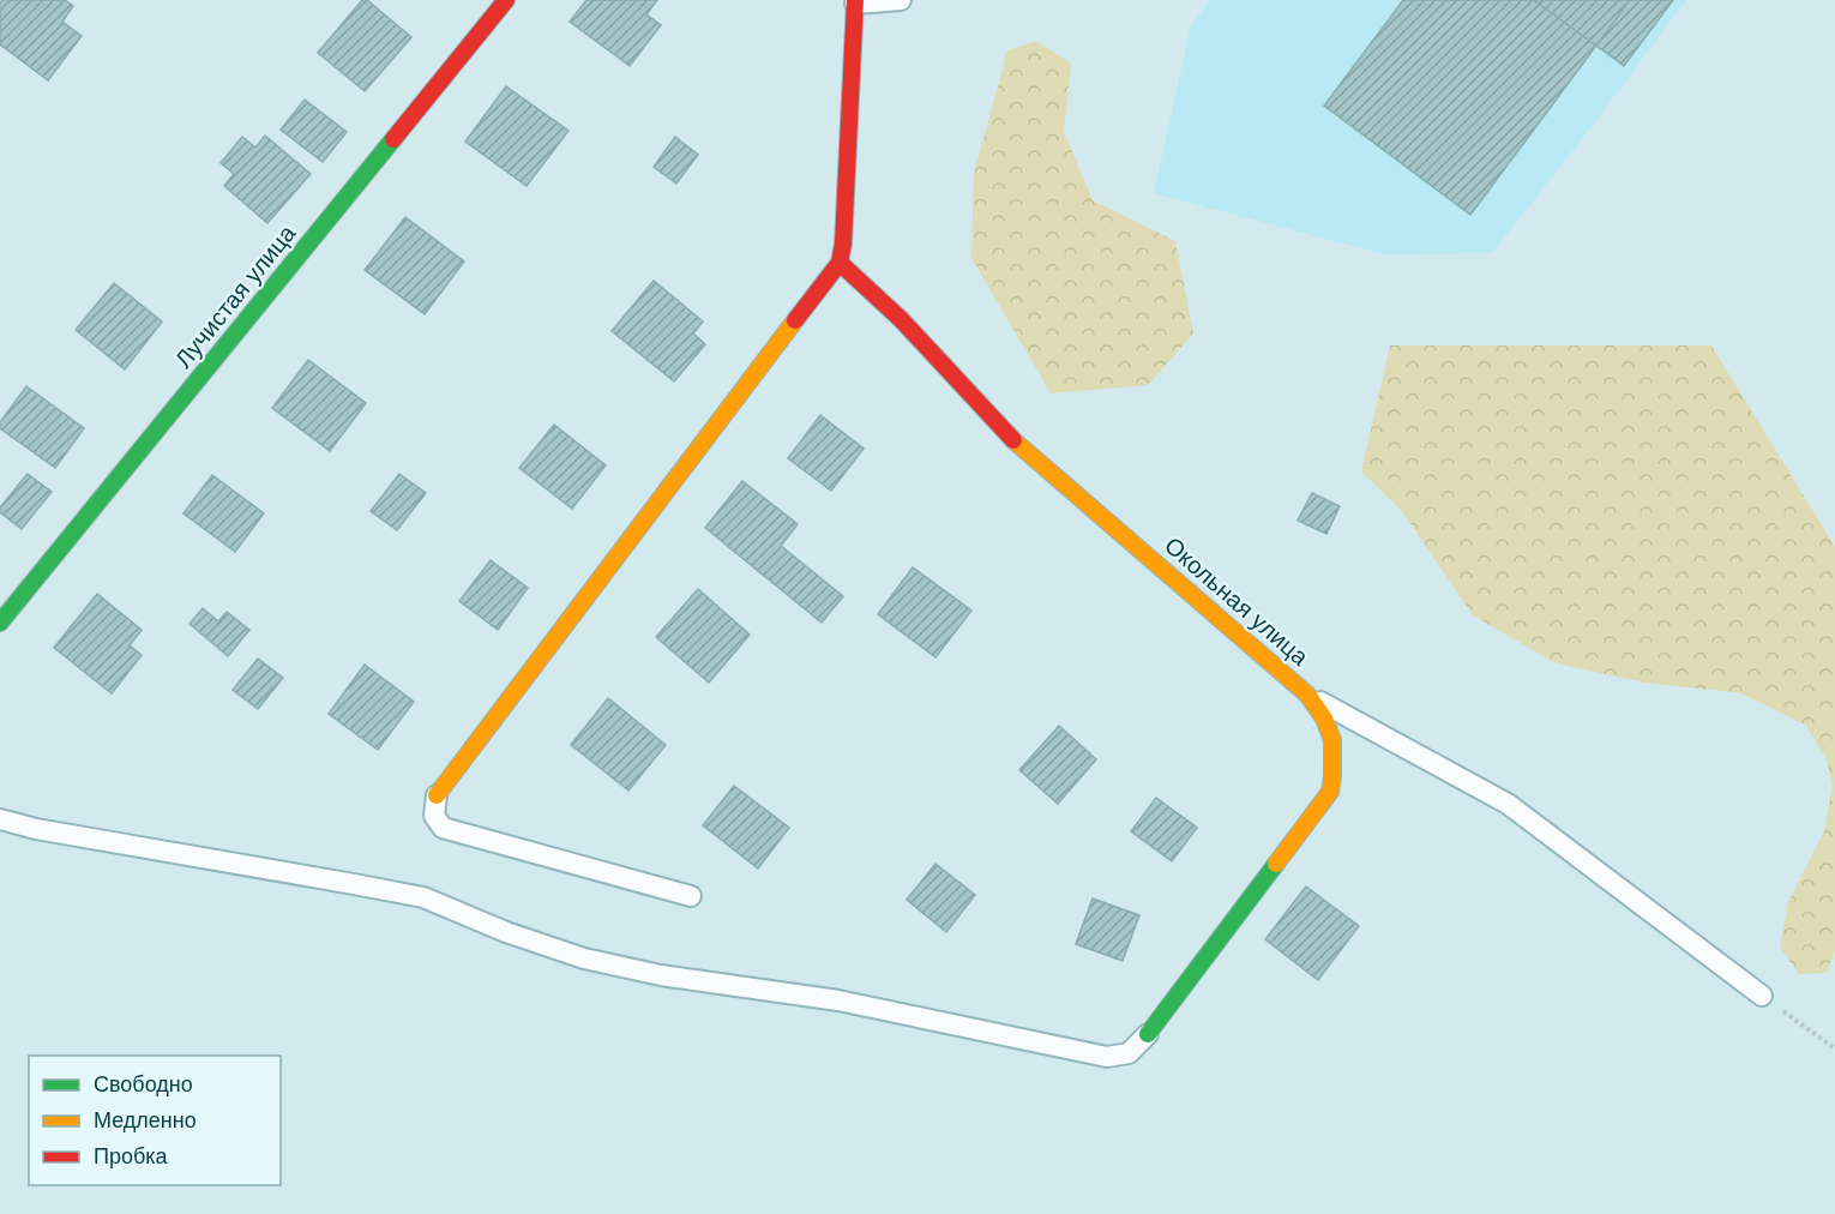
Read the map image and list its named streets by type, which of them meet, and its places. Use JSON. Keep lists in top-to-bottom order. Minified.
{"streets":{"street":["Лучистая улица","Окольная улица"]},"legend":["Свободно","Медленно","Пробка"]}
